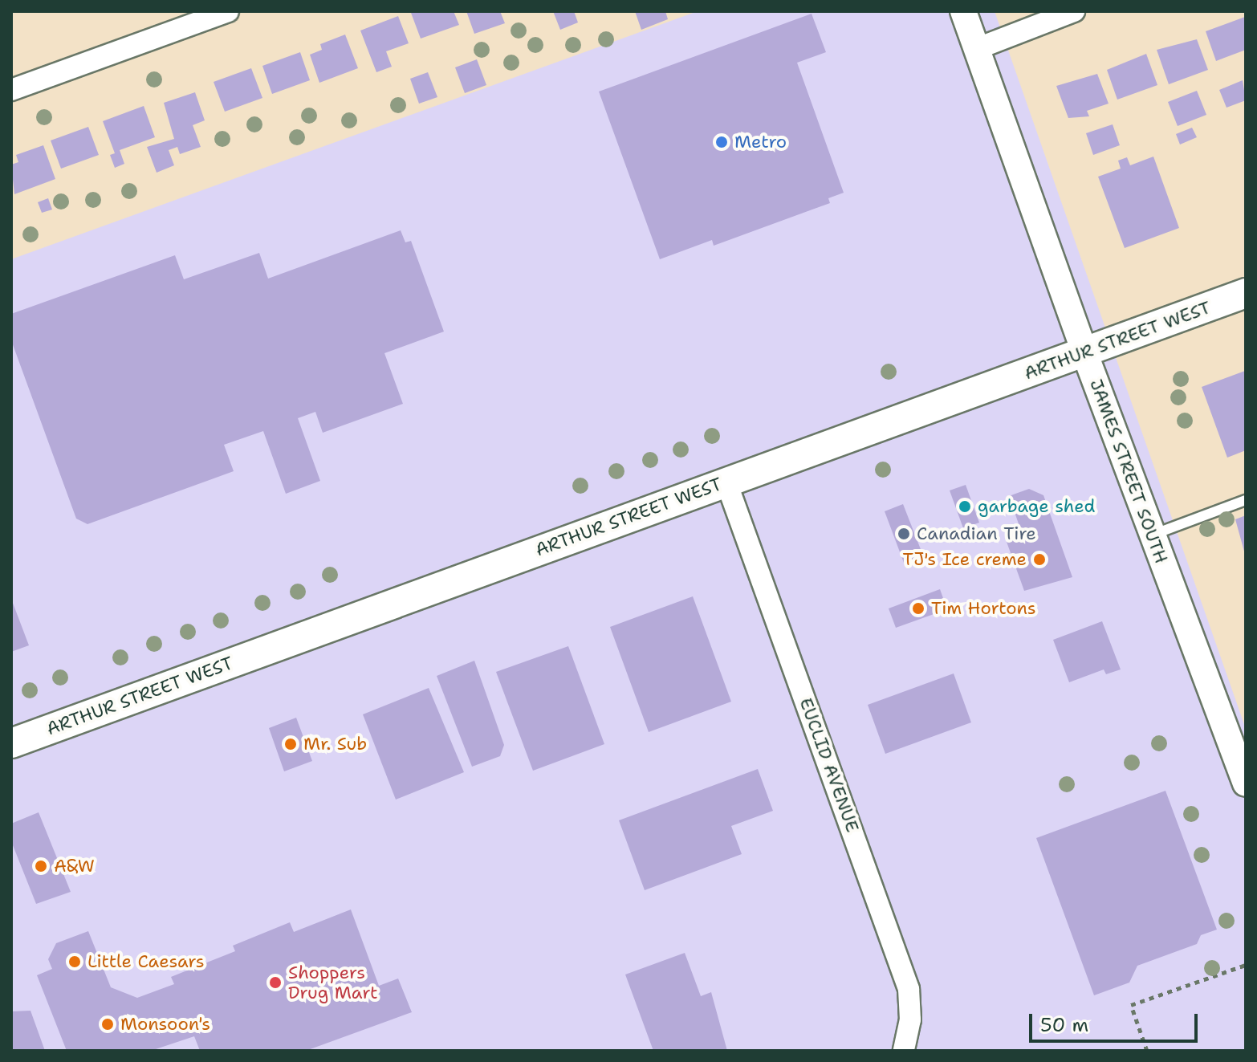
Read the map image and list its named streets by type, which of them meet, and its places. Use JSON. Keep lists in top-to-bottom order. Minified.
{"streets":{"main road":["ARTHUR STREET WEST"],"street":["JAMES STREET SOUTH","EUCLID AVENUE"]},"crossings":[["ARTHUR STREET WEST","JAMES STREET SOUTH"],["ARTHUR STREET WEST","EUCLID AVENUE"]],"places":["Metro","garbage shed","Canadian Tire","TJ's Ice creme","Tim Hortons","Mr. Sub","A&W","Little Caesars","Shoppers Drug Mart","Monsoon's"],"scale_bar":"50 m"}
